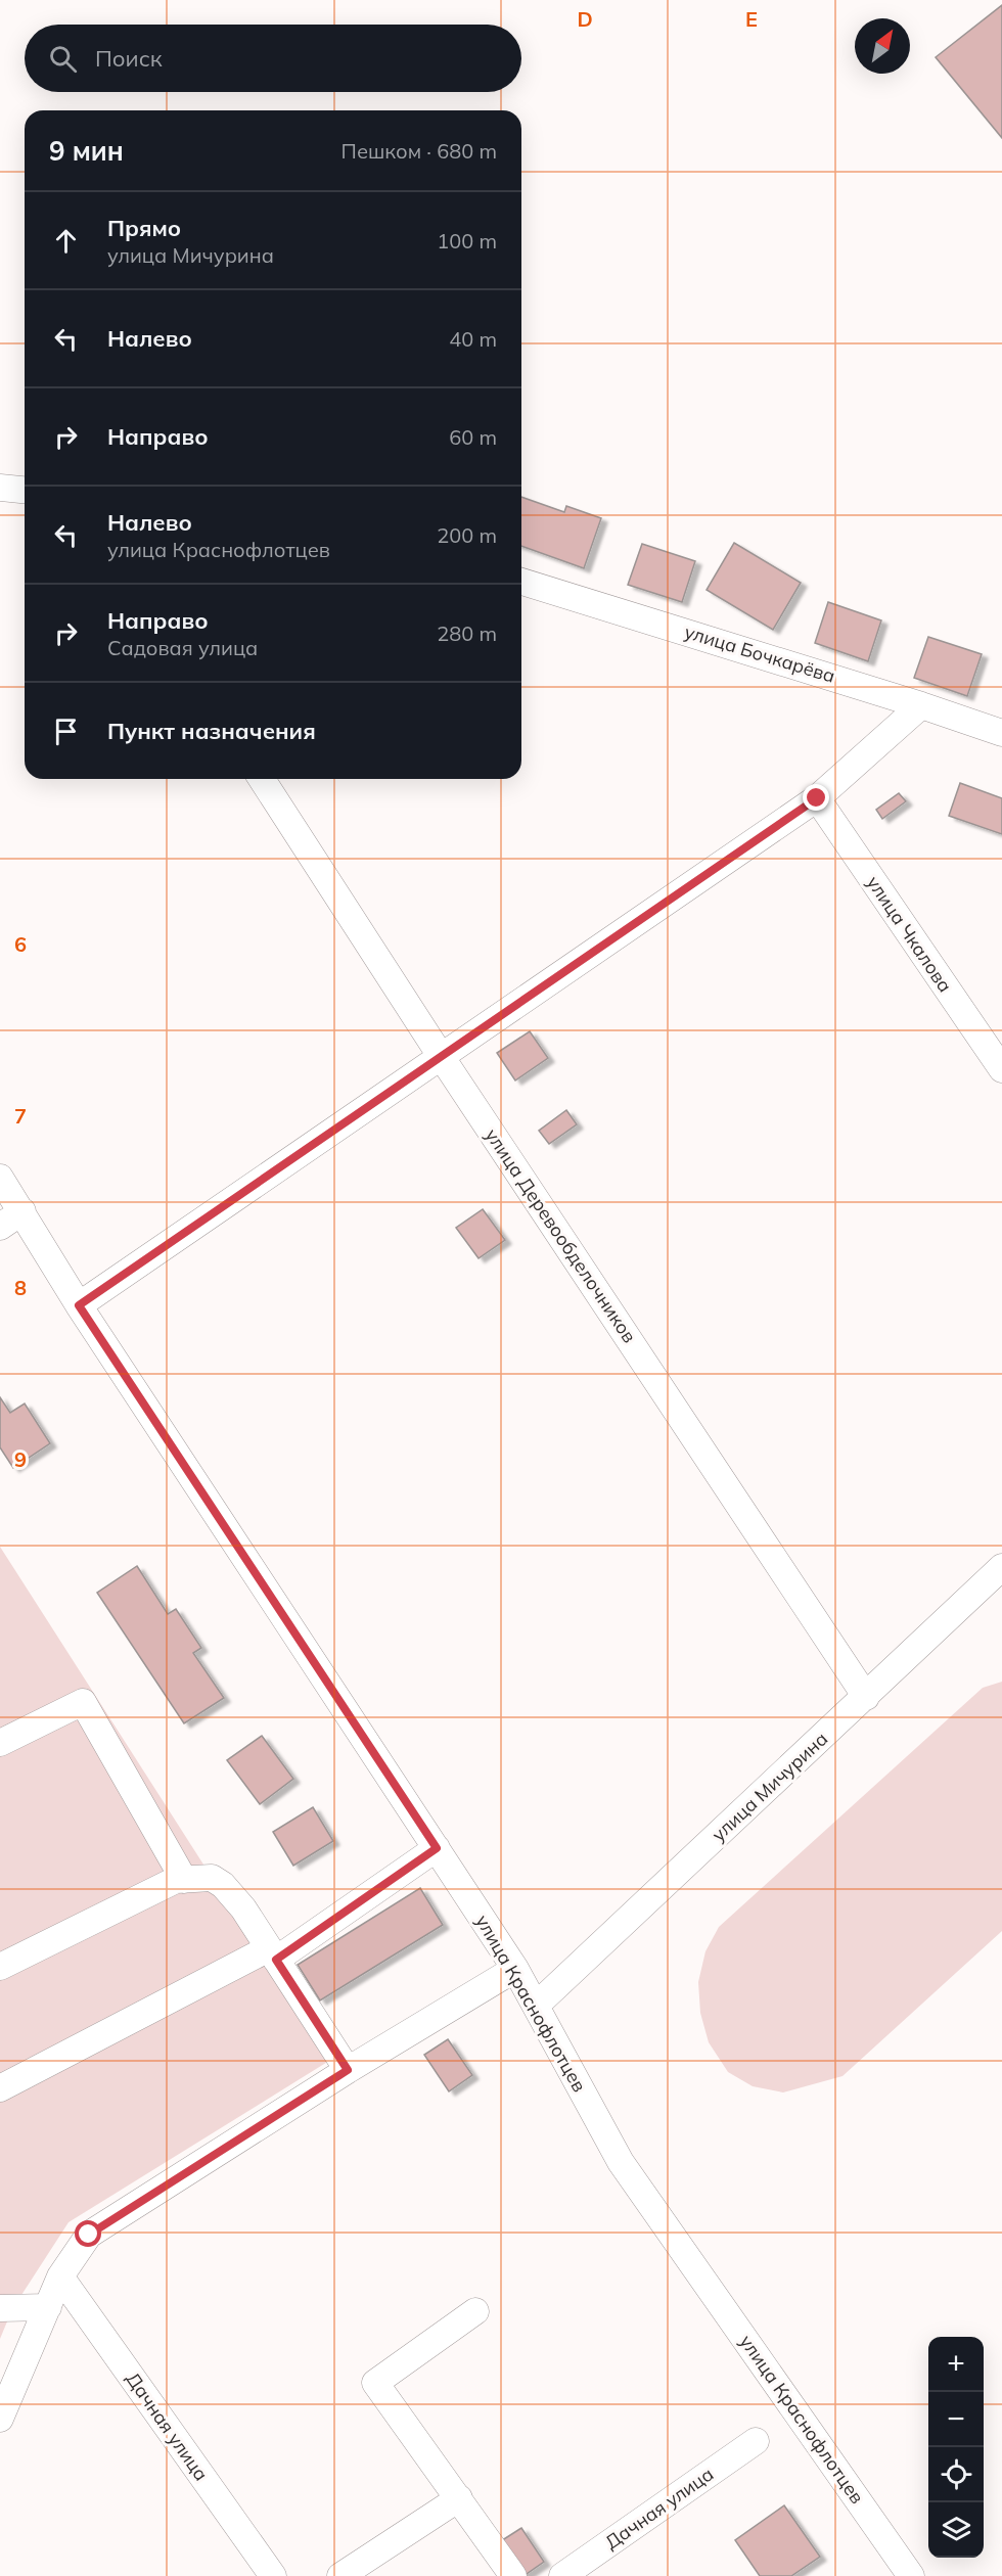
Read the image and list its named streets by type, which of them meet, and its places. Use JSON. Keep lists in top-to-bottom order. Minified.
{"streets":{"street":["улица Бочкарёва","улица Чкалова","улица Деревообделочников","улица Мичурина","улица Краснофлотцев","Дачная улица"]},"crossings":[["улица Деревообделочников","улица Мичурина"],["улица Мичурина","улица Краснофлотцев"]],"north":"top right","page":{"search":"Поиск","heading":["9 мин","Пешком · 680 m"],"list":[["Прямо","улица Мичурина","100 m"],["Налево","40 m"],["Направо","60 m"],["Налево","улица Краснофлотцев","200 m"],["Направо","Садовая улица","280 m"],"Пункт назначения"],"map_buttons":["+","−"]},"grid":{"columns":["D","E"],"rows":["6","7","8","9"]}}
